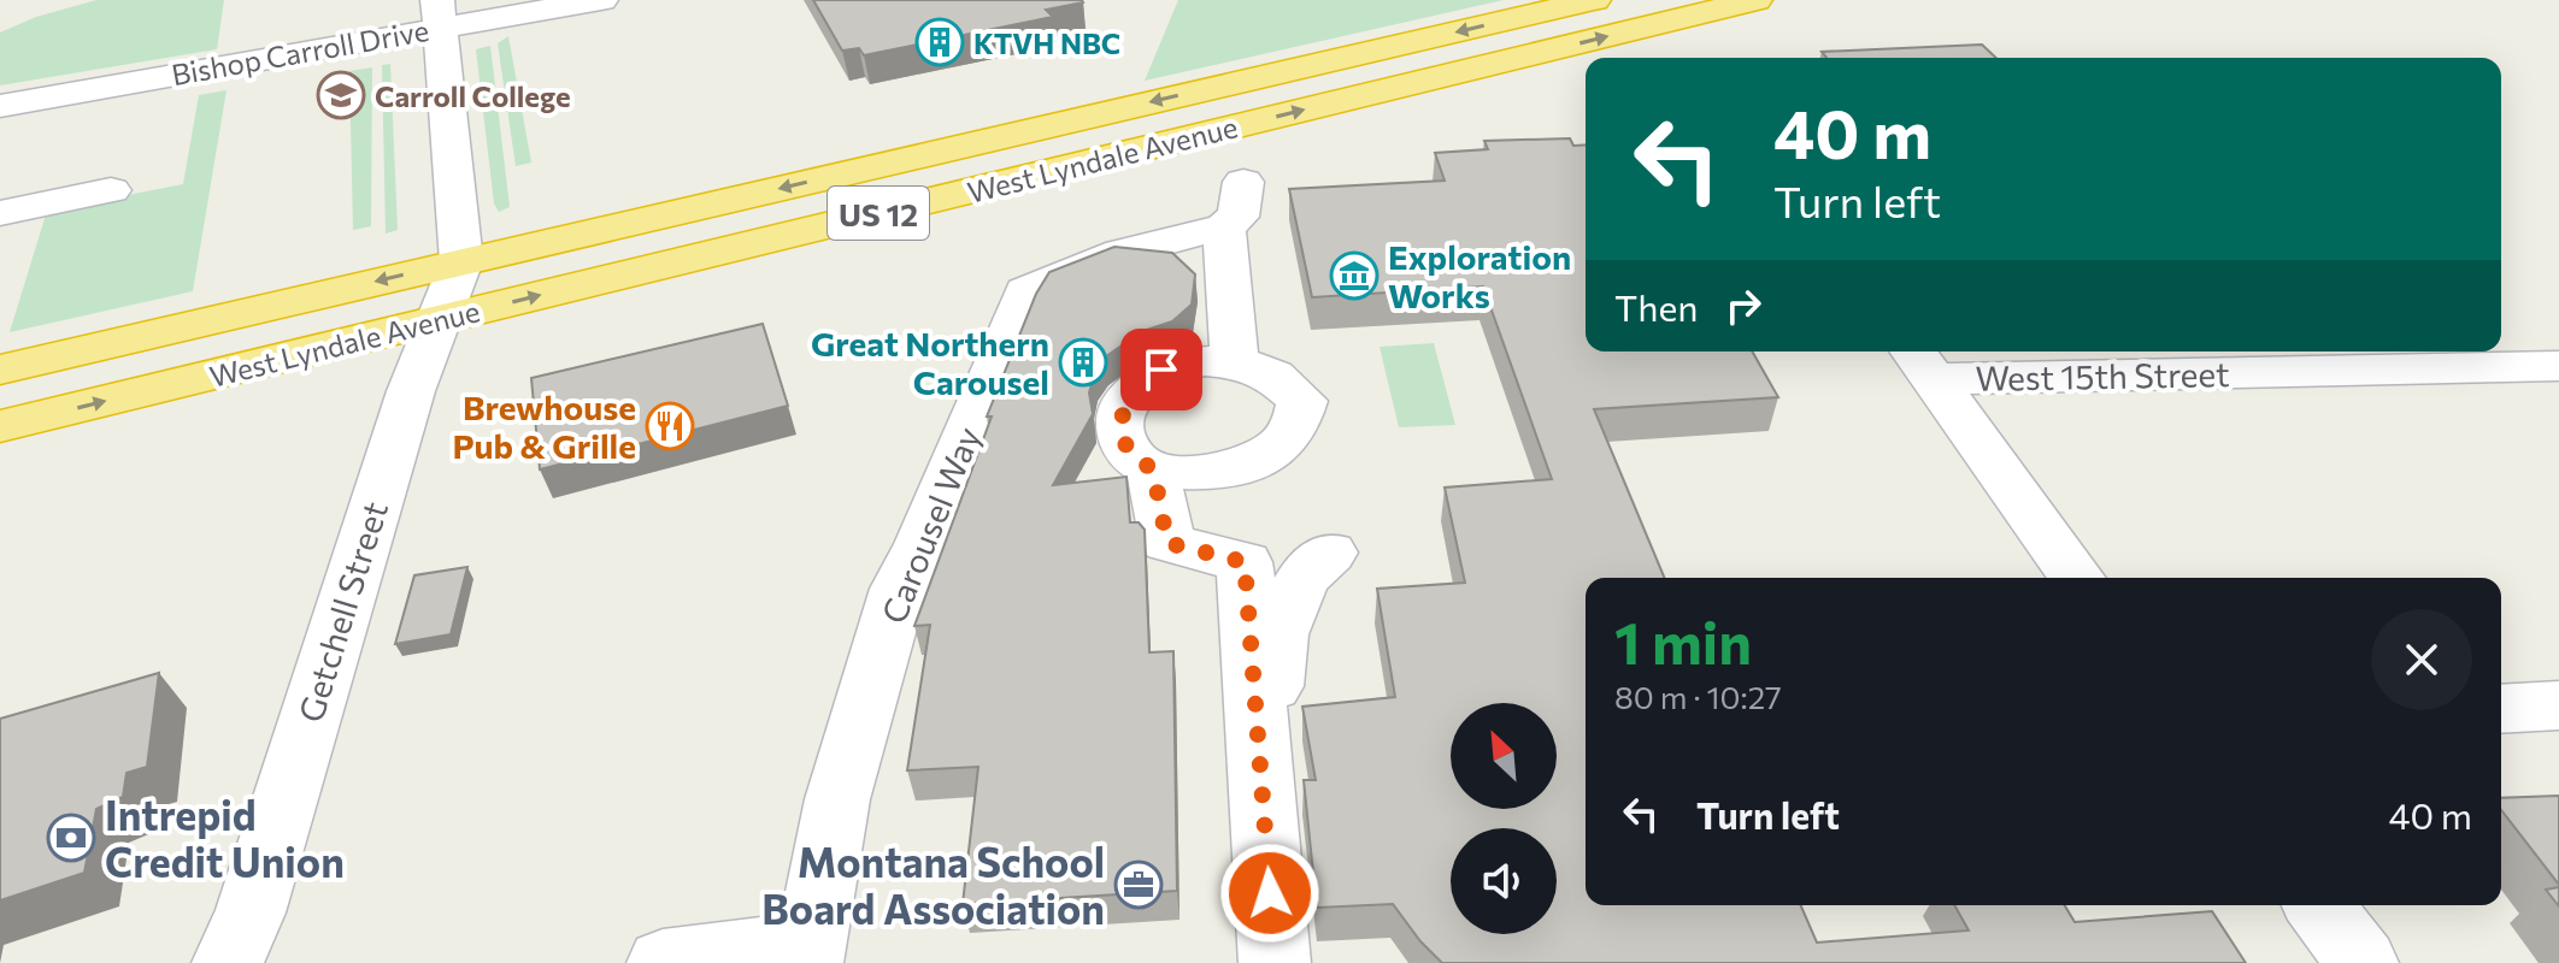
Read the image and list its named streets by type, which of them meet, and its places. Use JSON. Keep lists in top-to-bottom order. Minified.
{"streets":{"highway":["West Lyndale Avenue","US 12"],"street":["Bishop Carroll Drive","West 15th Street","Carousel Way","Getchell Street"]},"crossings":[["West Lyndale Avenue","Getchell Street"]],"places":{"building":["KTVH NBC","Great Northern Carousel"],"school or university":["Carroll College"],"museum":["Exploration Works"],"restaurant":["Brewhouse Pub & Grille"],"bank":["Intrepid Credit Union"],"office":["Montana School Board Association"]},"north":"top left","page":{"turn":["40 m","Turn left"],"then":"Then","heading":["1 min","80 m · 10:27"],"list":[{"name":"Turn left","value":"40 m"}]}}
